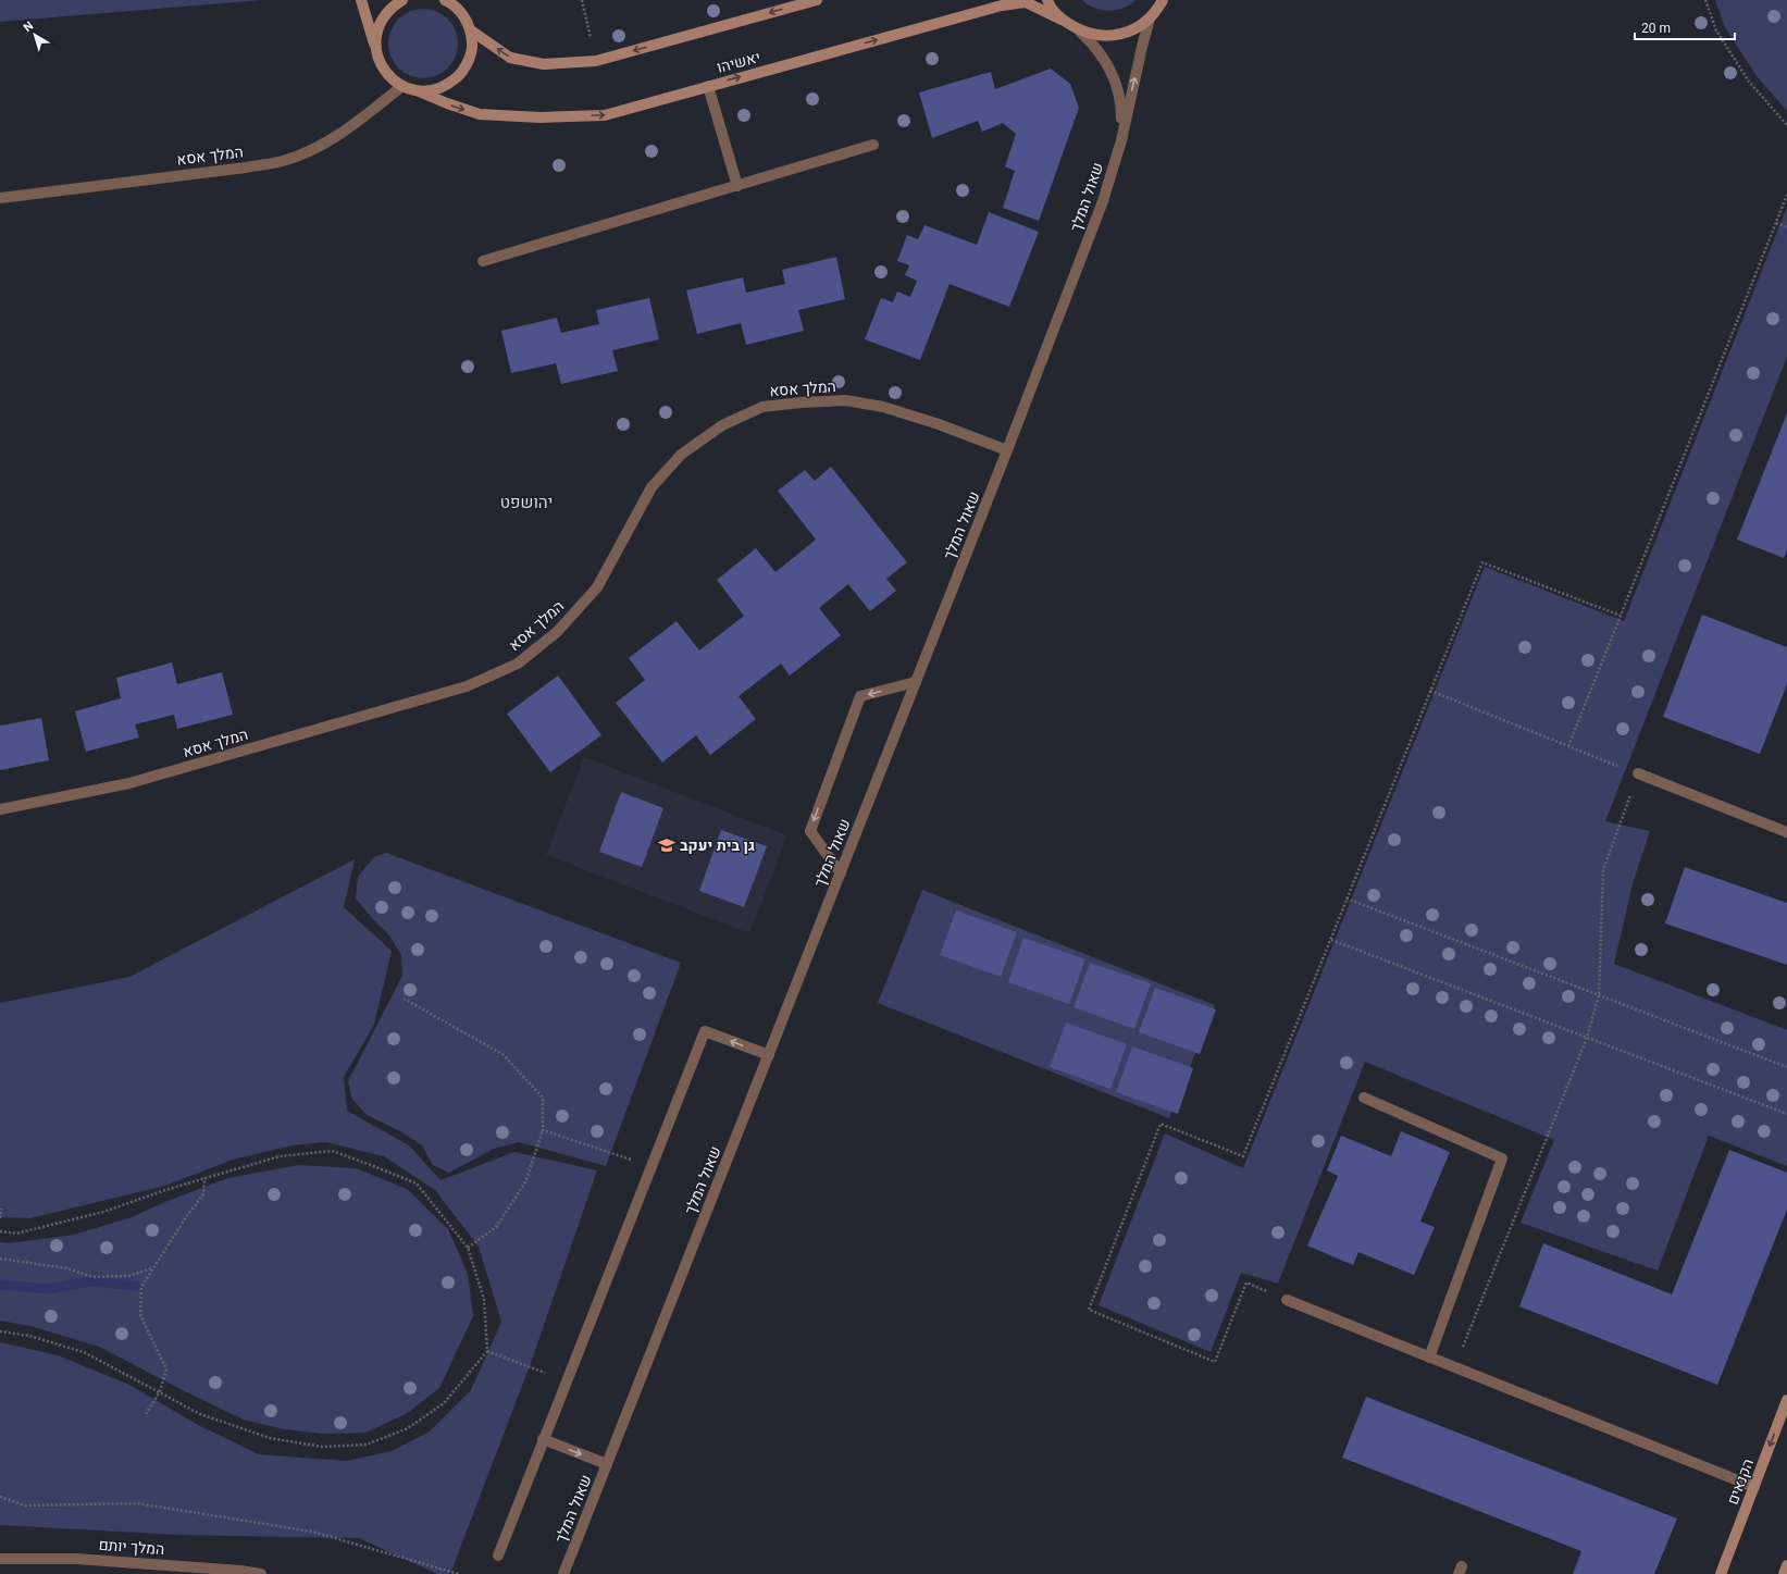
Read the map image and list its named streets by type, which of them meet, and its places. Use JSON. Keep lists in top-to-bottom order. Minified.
{"streets":{"street":["יאשיהו","המלך אסא","שאול המלך","הקנאים","המלך יותם"]},"crossings":[["יאשיהו","המלך אסא"],["המלך אסא","שאול המלך"]],"one_way":["הקנאים"],"districts":["יהושפט"],"places":{"school or university":["גן בית יעקב"]},"scale_bar":"20 m","north":"top left"}
